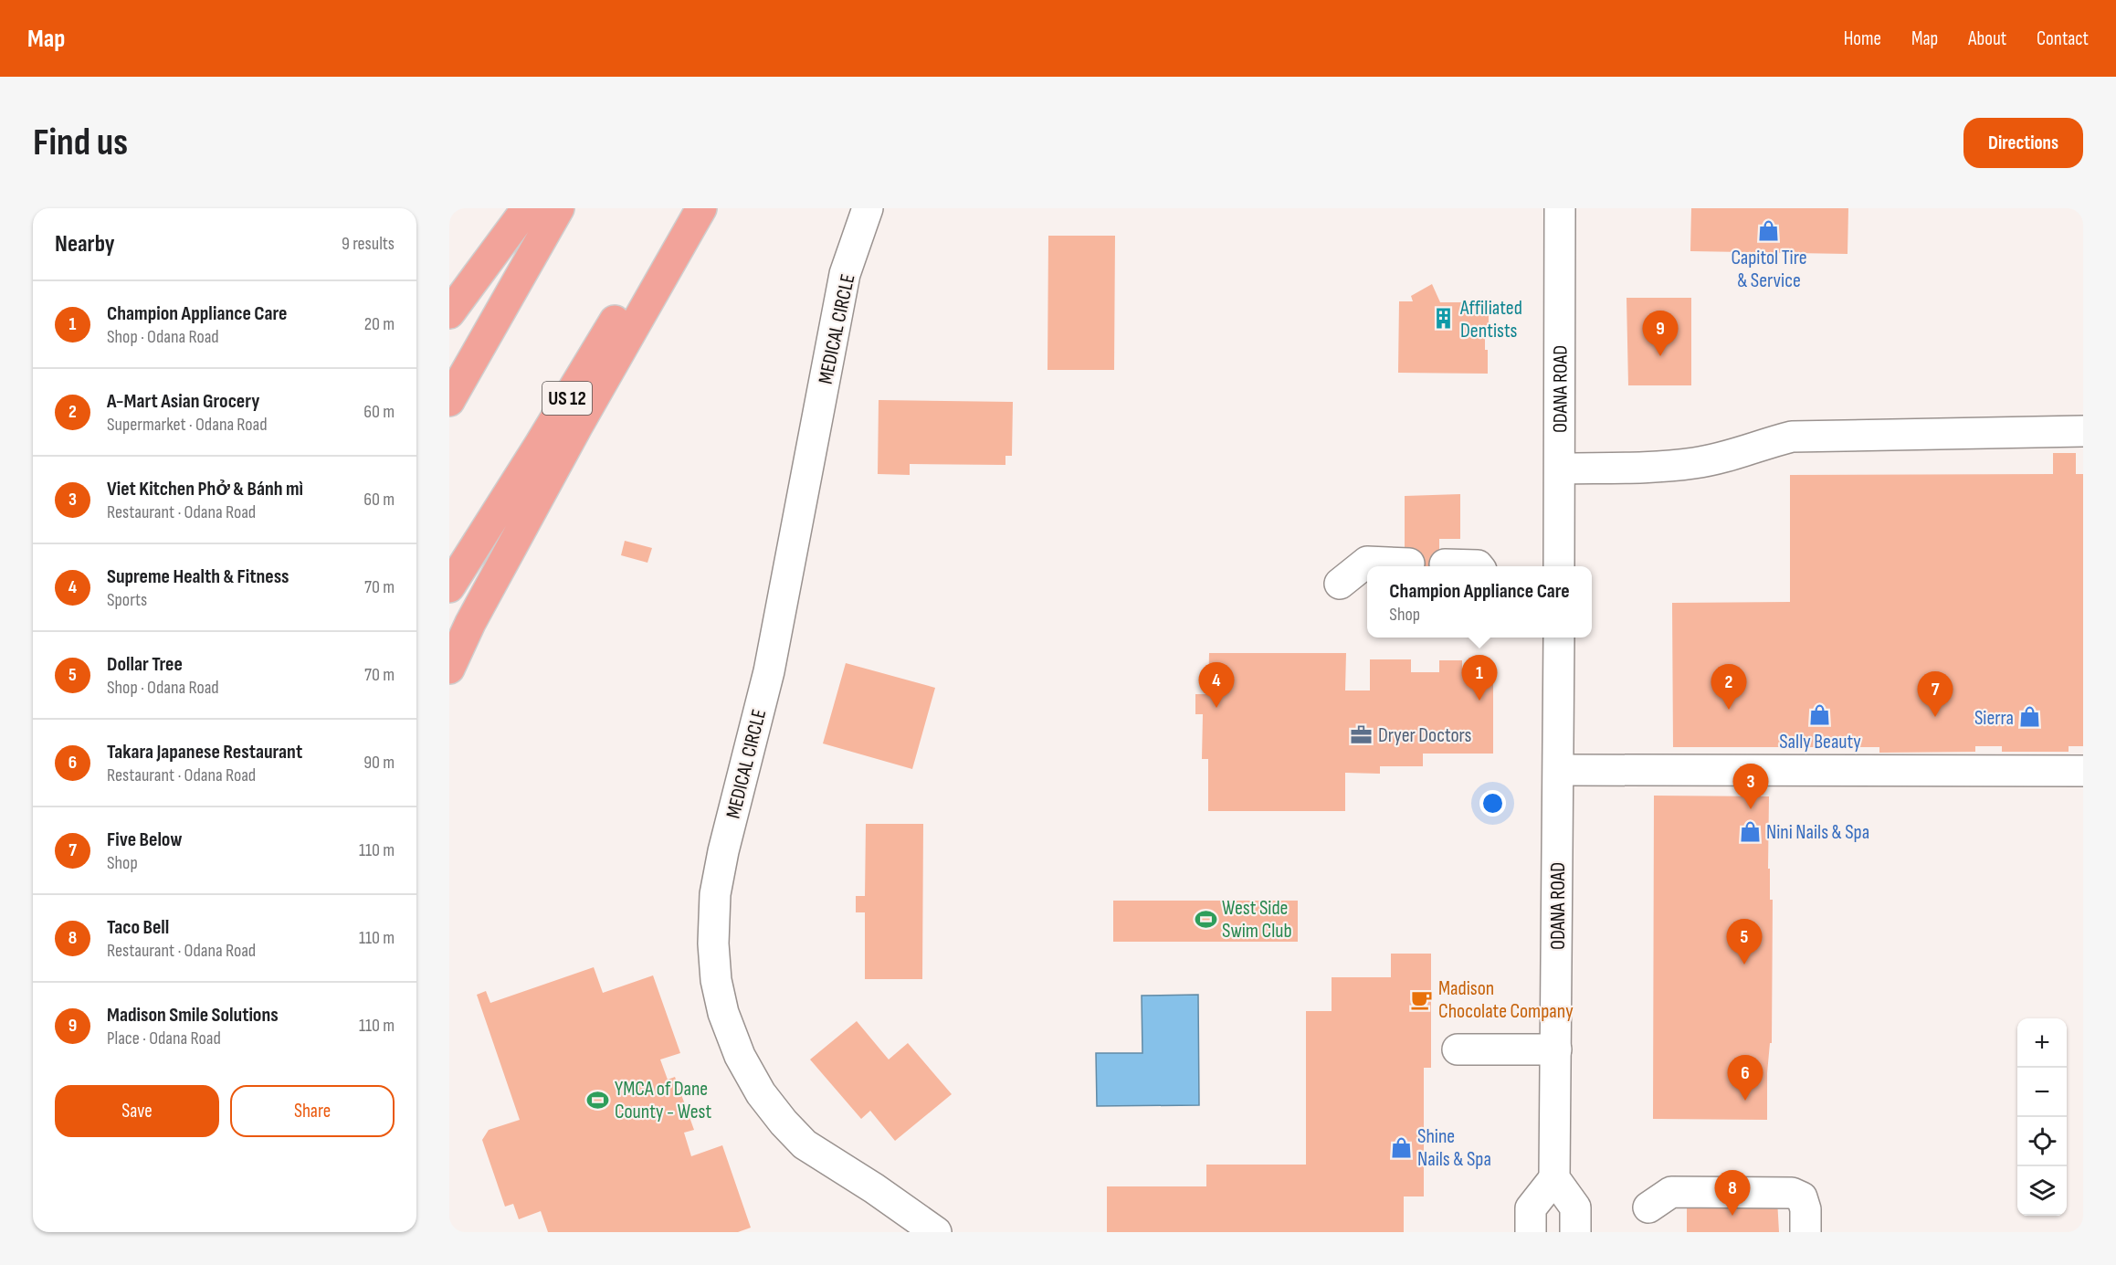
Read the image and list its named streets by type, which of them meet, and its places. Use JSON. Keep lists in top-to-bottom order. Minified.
{"streets":{"highway":["US 12"],"street":["MEDICAL CIRCLE","ODANA ROAD"]},"places":{"shop":["Capitol Tire & Service","Sally Beauty","Sierra","Nini Nails & Spa","Shine Nails & Spa"],"building":["Affiliated Dentists"],"office":["Dryer Doctors"],"sports":["West Side Swim Club","YMCA of Dane County - West"],"cafe":["Madison Chocolate Company"]},"page":{"header":"Map","nav":["Home","Map","About","Contact"],"buttons":["Directions",["Save","Share"]],"title":"Find us","heading":["Nearby","9 results"],"list":[{"mark":"1","name":"Champion Appliance Care","note":"Shop · Odana Road","value":"20 m"},{"mark":"2","name":"A-Mart Asian Grocery","note":"Supermarket · Odana Road","value":"60 m"},{"mark":"3","name":"Viet Kitchen Phở & Bánh mì","note":"Restaurant · Odana Road","value":"60 m"},{"mark":"4","name":"Supreme Health & Fitness","note":"Sports","value":"70 m"},{"mark":"5","name":"Dollar Tree","note":"Shop · Odana Road","value":"70 m"},{"mark":"6","name":"Takara Japanese Restaurant","note":"Restaurant · Odana Road","value":"90 m"},{"mark":"7","name":"Five Below","note":"Shop","value":"110 m"},{"mark":"8","name":"Taco Bell","note":"Restaurant · Odana Road","value":"110 m"},{"mark":"9","name":"Madison Smile Solutions","note":"Place · Odana Road","value":"110 m"}],"pins":["9","1","4","2","7","3","5","6","8"],"popup":["Champion Appliance Care","Shop"],"map_buttons":["+","−"]}}
